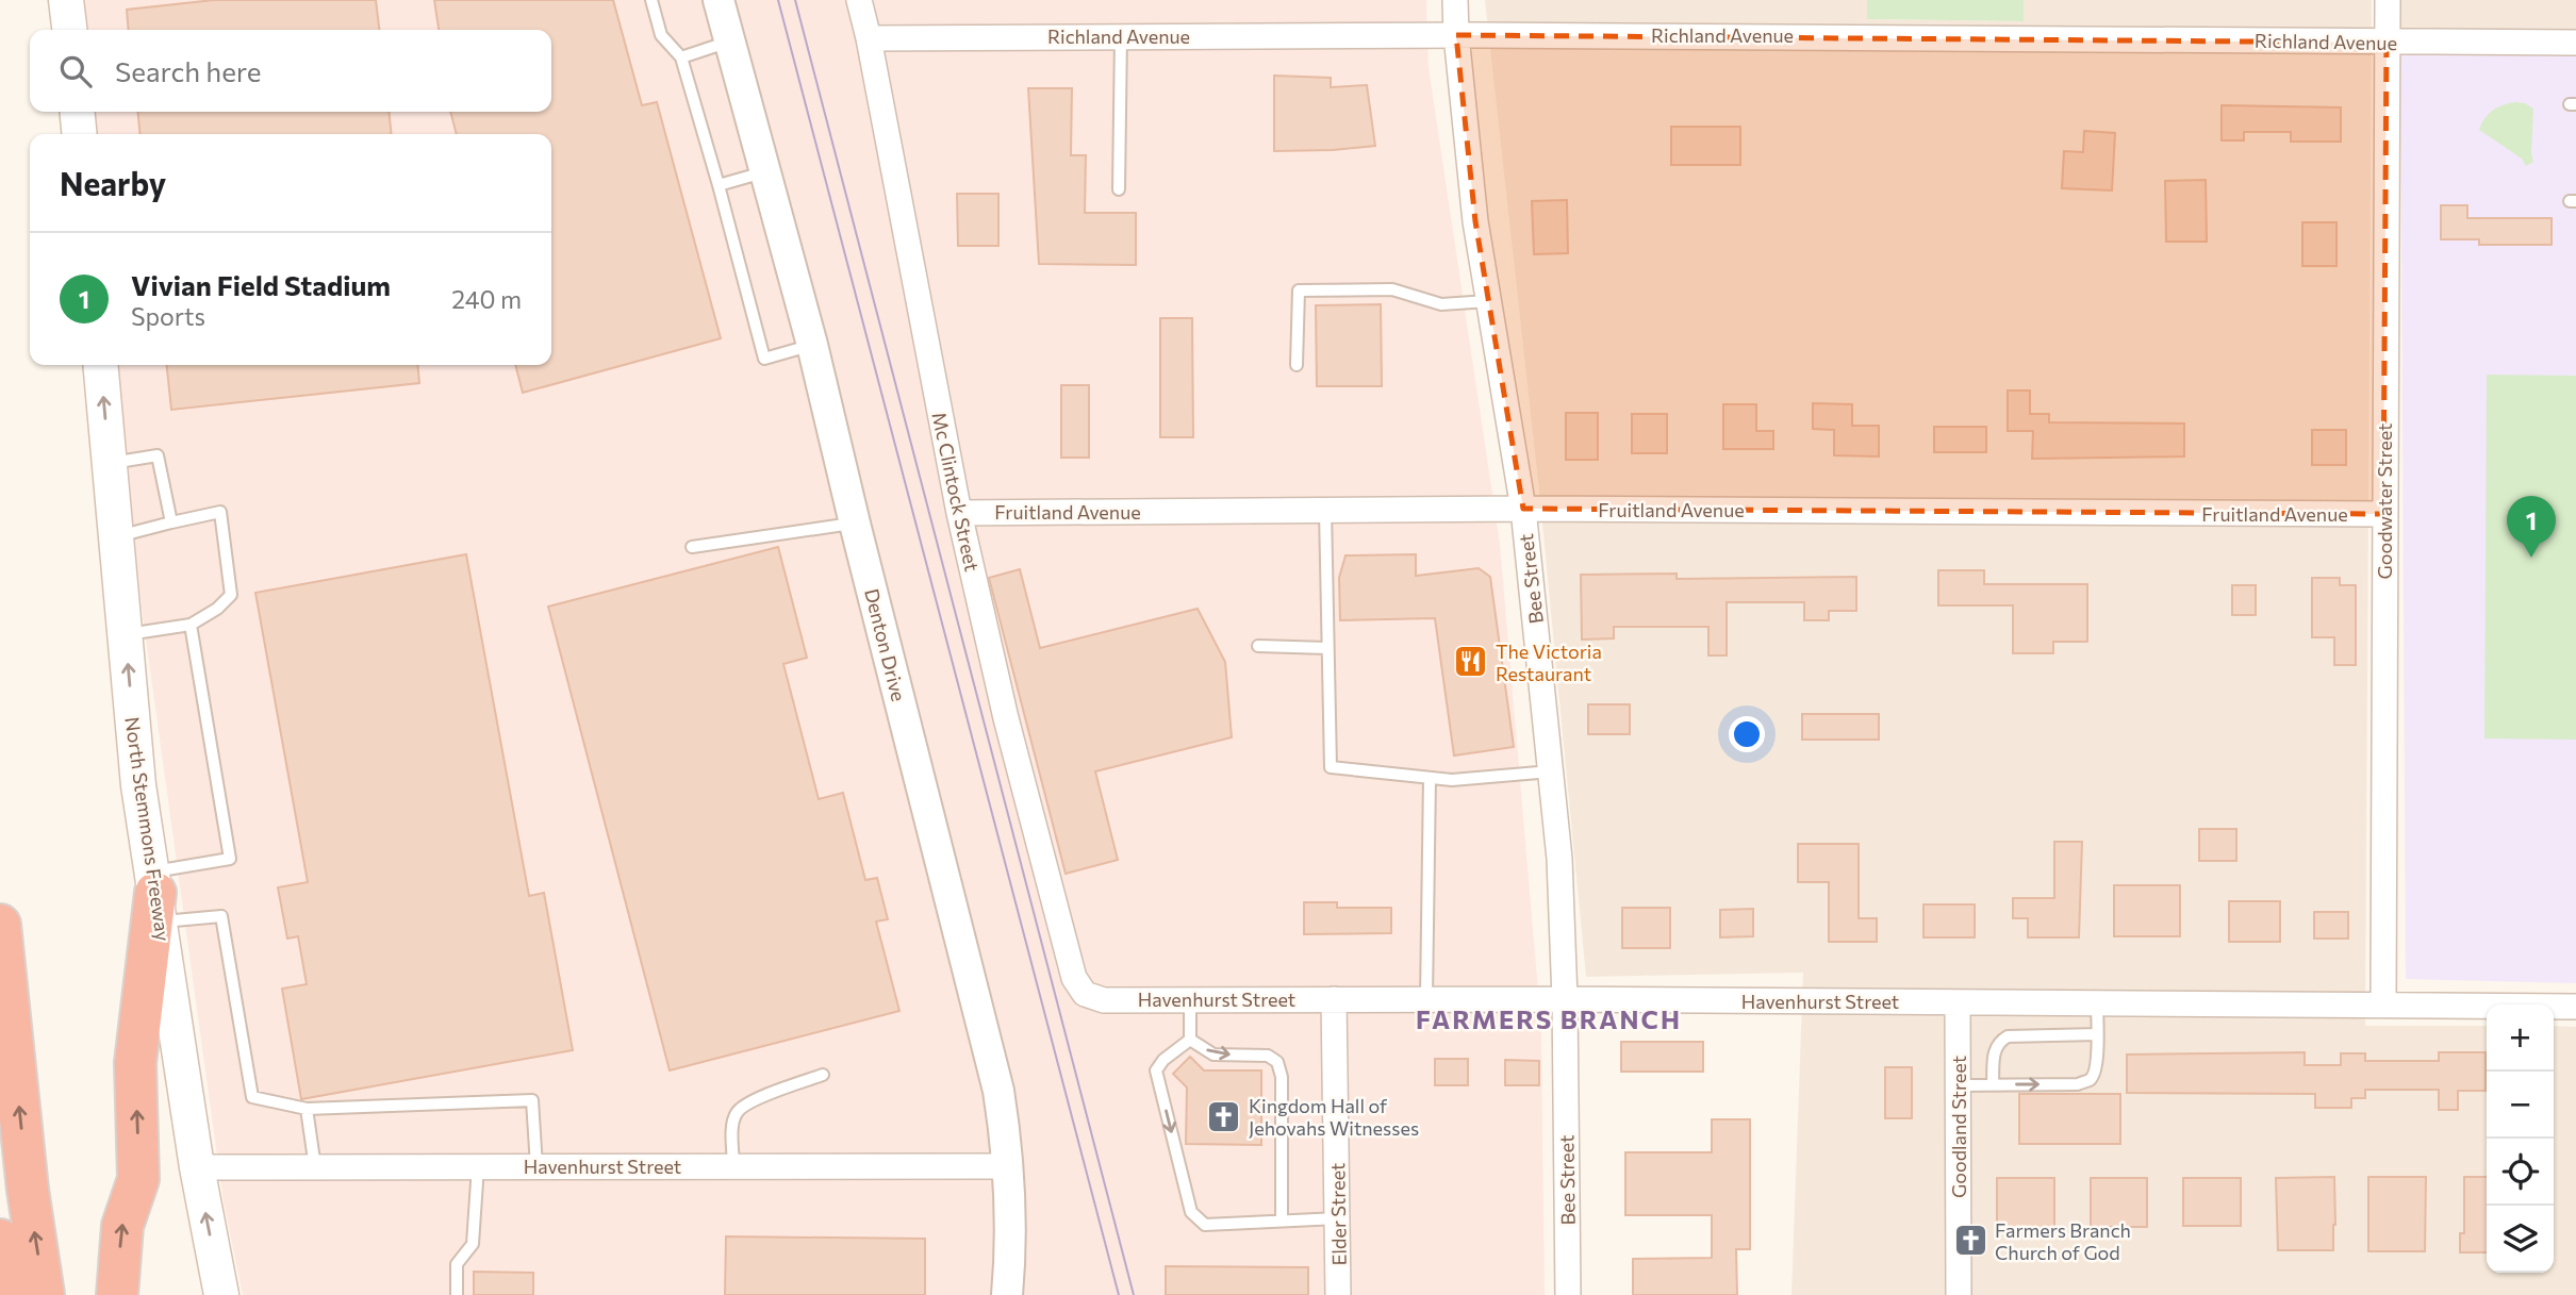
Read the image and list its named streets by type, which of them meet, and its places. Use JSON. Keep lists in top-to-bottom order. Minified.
{"streets":{"main road":["North Stemmons Freeway"],"street":["Richland Avenue","Mc Clintock Street","Goodwater Street","Fruitland Avenue","Bee Street","Denton Drive","Havenhurst Street","Goodland Street","Elder Street"]},"crossings":[["Richland Avenue","Mc Clintock Street"],["Richland Avenue","Goodwater Street"],["Richland Avenue","Bee Street"],["Mc Clintock Street","Fruitland Avenue"],["Mc Clintock Street","Havenhurst Street"],["Goodwater Street","Fruitland Avenue"],["Goodwater Street","Havenhurst Street"],["Fruitland Avenue","Bee Street"],["Bee Street","Havenhurst Street"],["Denton Drive","Havenhurst Street"],["North Stemmons Freeway","Havenhurst Street"],["Havenhurst Street","Goodland Street"],["Havenhurst Street","Elder Street"]],"one_way":["North Stemmons Freeway"],"districts":["FARMERS BRANCH"],"places":{"restaurant":["The Victoria Restaurant"],"church":["Kingdom Hall of Jehovahs Witnesses","Farmers Branch Church of God"]},"page":{"search":"Search here","heading":"Nearby","list":[{"mark":"1","name":"Vivian Field Stadium","note":"Sports","value":"240 m"}],"pins":"1","map_buttons":["+","−"]}}
